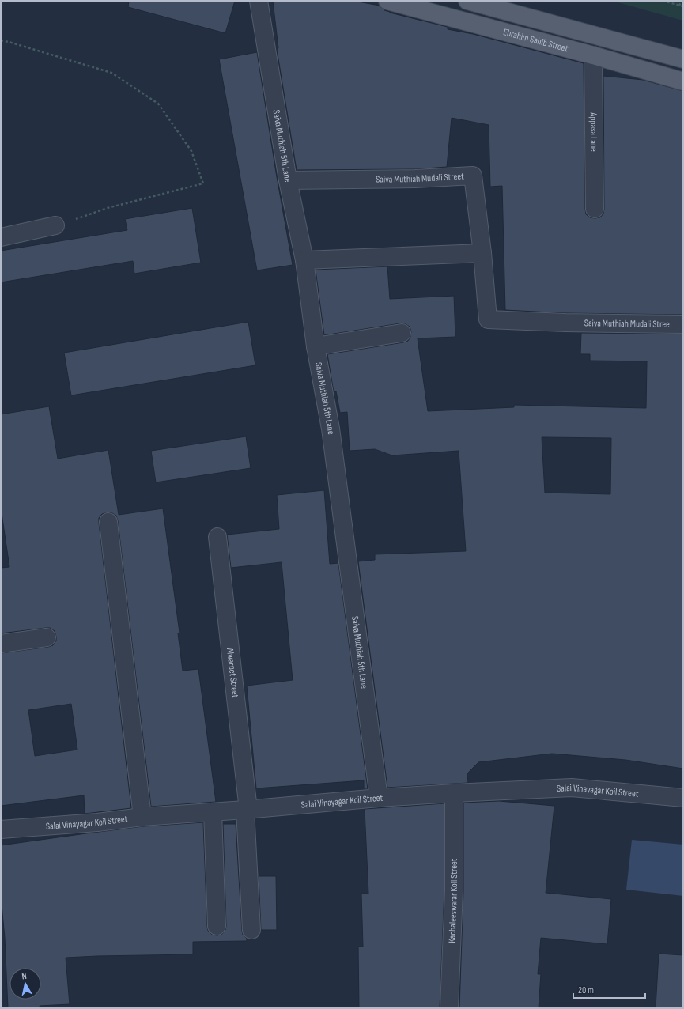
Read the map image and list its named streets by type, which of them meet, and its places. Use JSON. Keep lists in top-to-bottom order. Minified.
{"streets":{"main road":["Ebrahim Sahib Street"],"street":["Appasa Lane","Saiva Muthiah 5th Lane","Saiva Muthiah Mudali Street","Alwarpet Street","Salai Vinayagar Koil Street","Kachaleeswarar Koil Street"]},"crossings":[["Ebrahim Sahib Street","Appasa Lane"],["Saiva Muthiah 5th Lane","Saiva Muthiah Mudali Street"],["Saiva Muthiah 5th Lane","Salai Vinayagar Koil Street"],["Alwarpet Street","Salai Vinayagar Koil Street"],["Salai Vinayagar Koil Street","Kachaleeswarar Koil Street"]],"scale_bar":"20 m","north":"top"}
